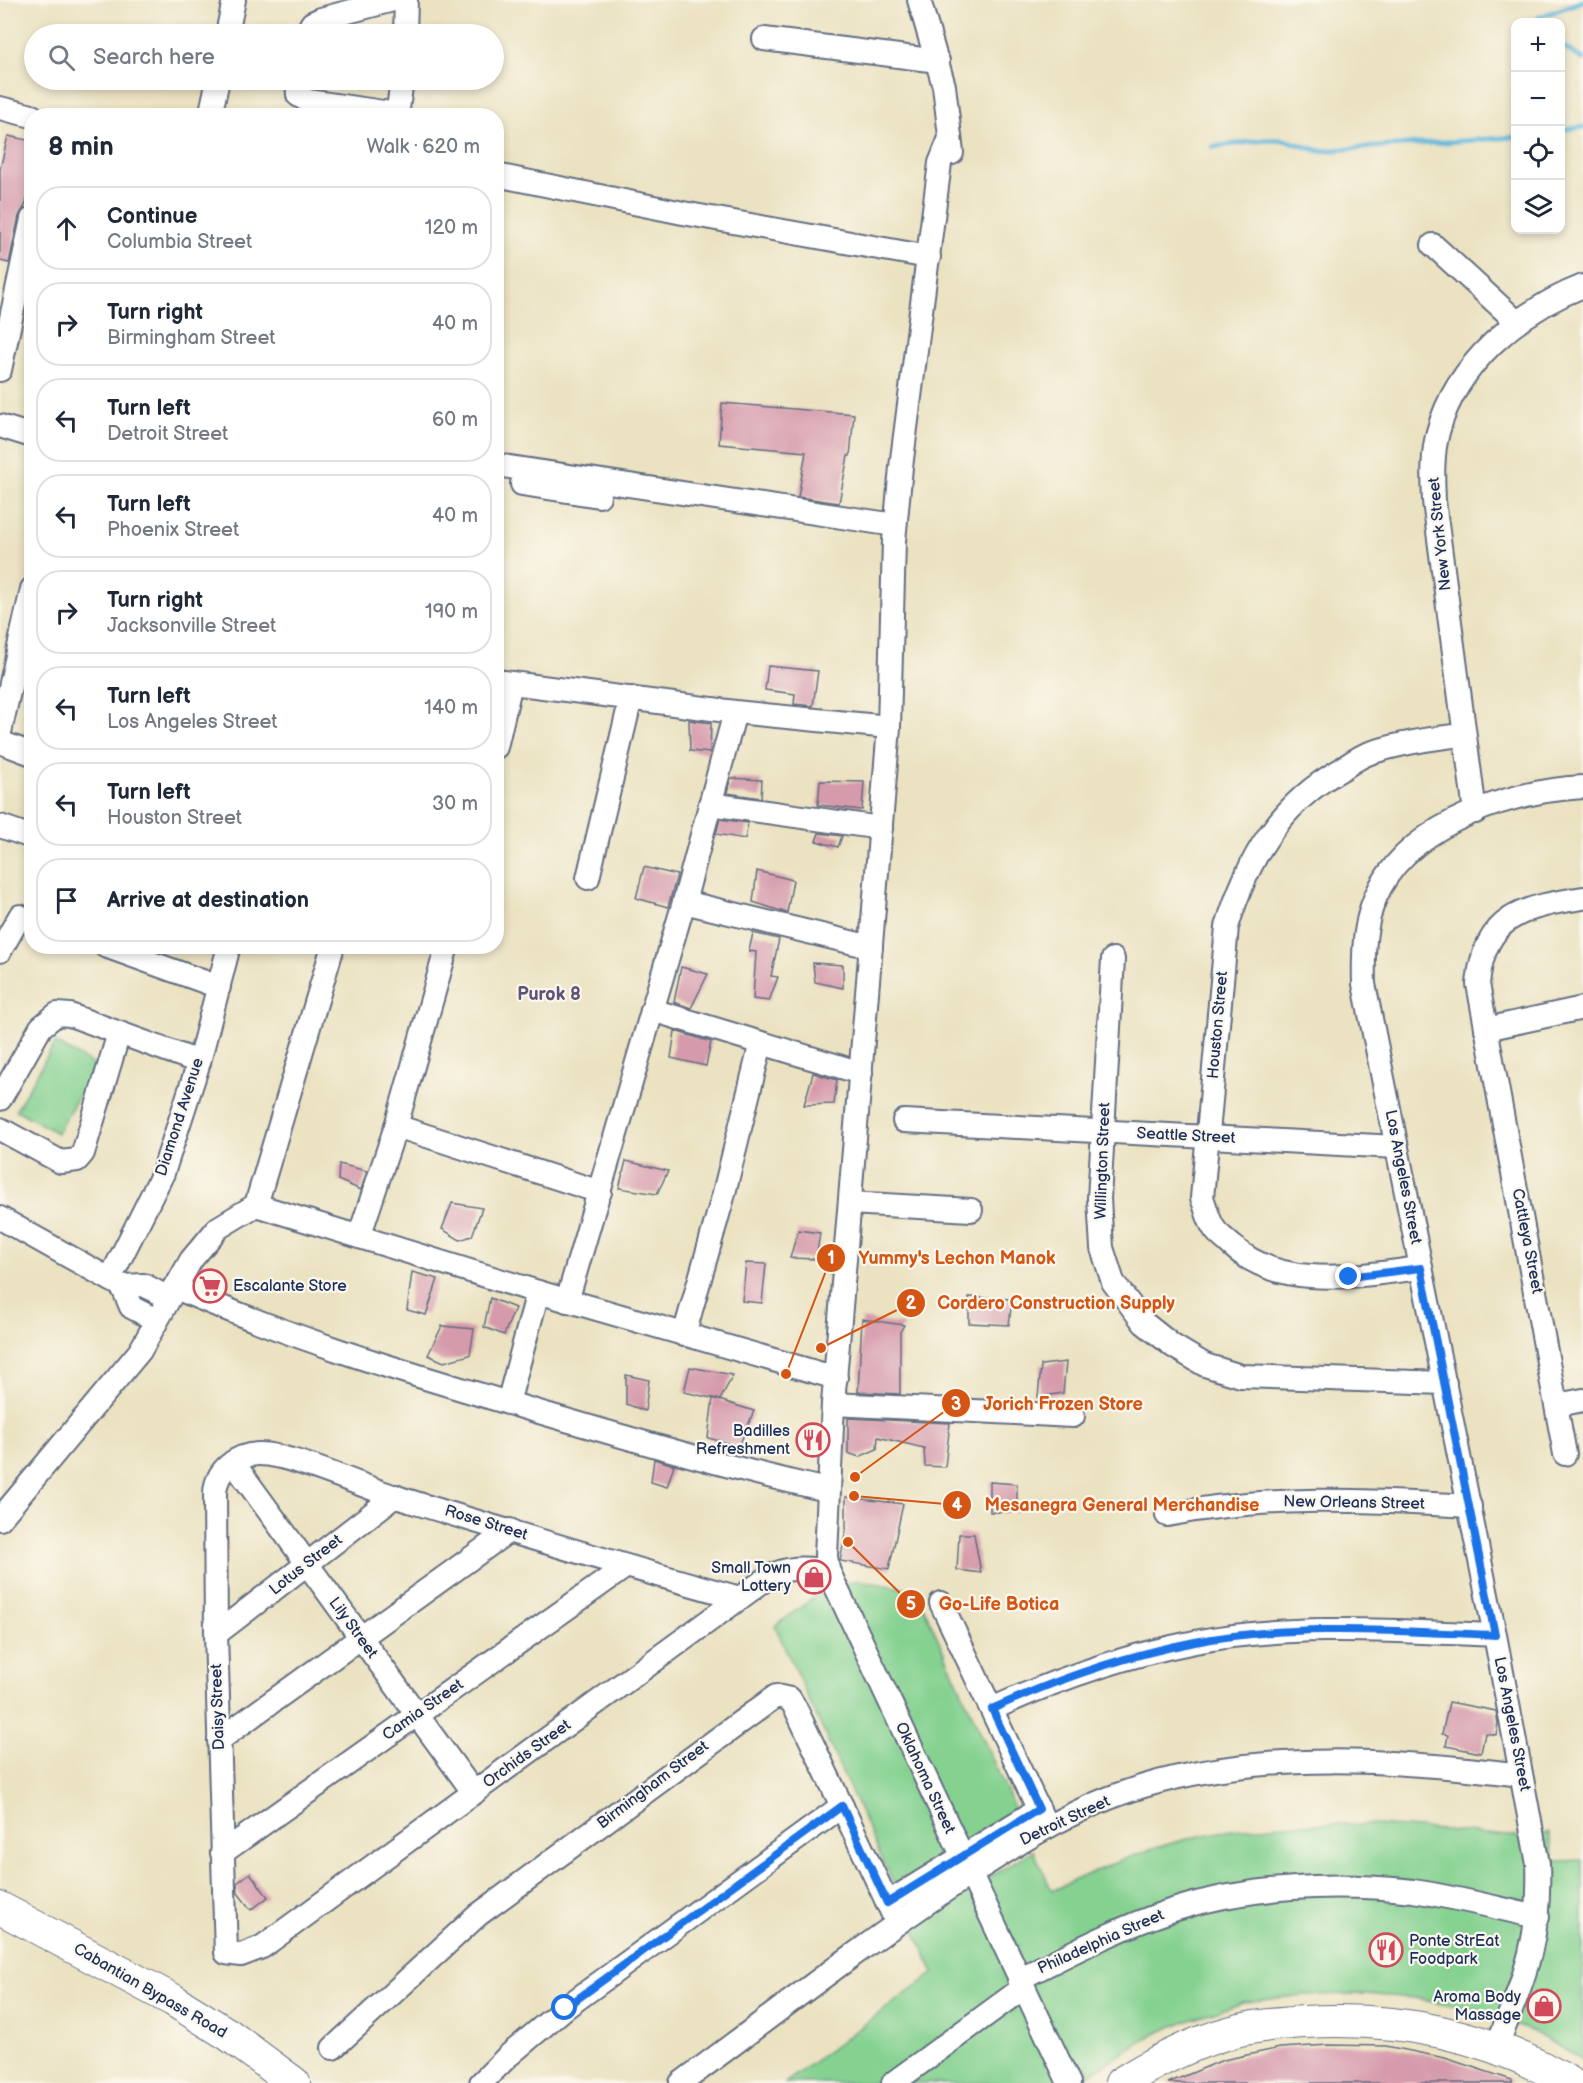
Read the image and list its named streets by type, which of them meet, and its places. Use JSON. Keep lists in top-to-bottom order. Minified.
{"streets":{"main road":["Cabantian Bypass Road"],"street":["New York Street","Houston Street","Diamond Avenue","Seattle Street","Willington Street","Los Angeles Street","Cattleya Street","New Orleans Street","Rose Street","Lotus Street","Lily Street","Daisy Street","Camia Street","Orchids Street","Oklahoma Street","Birmingham Street","Detroit Street","Philadelphia Street"]},"crossings":[["New York Street","Houston Street"],["New York Street","Los Angeles Street"],["Houston Street","Seattle Street"],["Houston Street","Los Angeles Street"],["Seattle Street","Willington Street"],["Seattle Street","Los Angeles Street"],["Willington Street","Los Angeles Street"],["Los Angeles Street","New Orleans Street"],["Los Angeles Street","Detroit Street"],["Los Angeles Street","Philadelphia Street"],["Rose Street","Lotus Street"],["Rose Street","Lily Street"],["Rose Street","Daisy Street"],["Rose Street","Camia Street"],["Rose Street","Orchids Street"],["Lotus Street","Lily Street"],["Lotus Street","Daisy Street"],["Lily Street","Daisy Street"],["Lily Street","Camia Street"],["Lily Street","Orchids Street"],["Daisy Street","Camia Street"],["Daisy Street","Orchids Street"],["Orchids Street","Oklahoma Street"],["Oklahoma Street","Detroit Street"],["Oklahoma Street","Philadelphia Street"],["Birmingham Street","Detroit Street"]],"districts":["Purok 8"],"places":{"supermarket":["Escalante Store"],"other":["Cordero Construction Supply","Yummy's Lechon Manok","Jorich Frozen Store","Mesanegra General Merchandise","Go-Life Botica"],"restaurant":["Badilles Refreshment","Ponte StrEat Foodpark"],"shop":["Small Town Lottery","Aroma Body Massage"]},"page":{"map_buttons":["+","−"],"search":"Search here","heading":["8 min","Walk · 620 m"],"list":[["Continue","Columbia Street","120 m"],["Turn right","Birmingham Street","40 m"],["Turn left","Detroit Street","60 m"],["Turn left","Phoenix Street","40 m"],["Turn right","Jacksonville Street","190 m"],["Turn left","Los Angeles Street","140 m"],["Turn left","Houston Street","30 m"],"Arrive at destination"]}}
